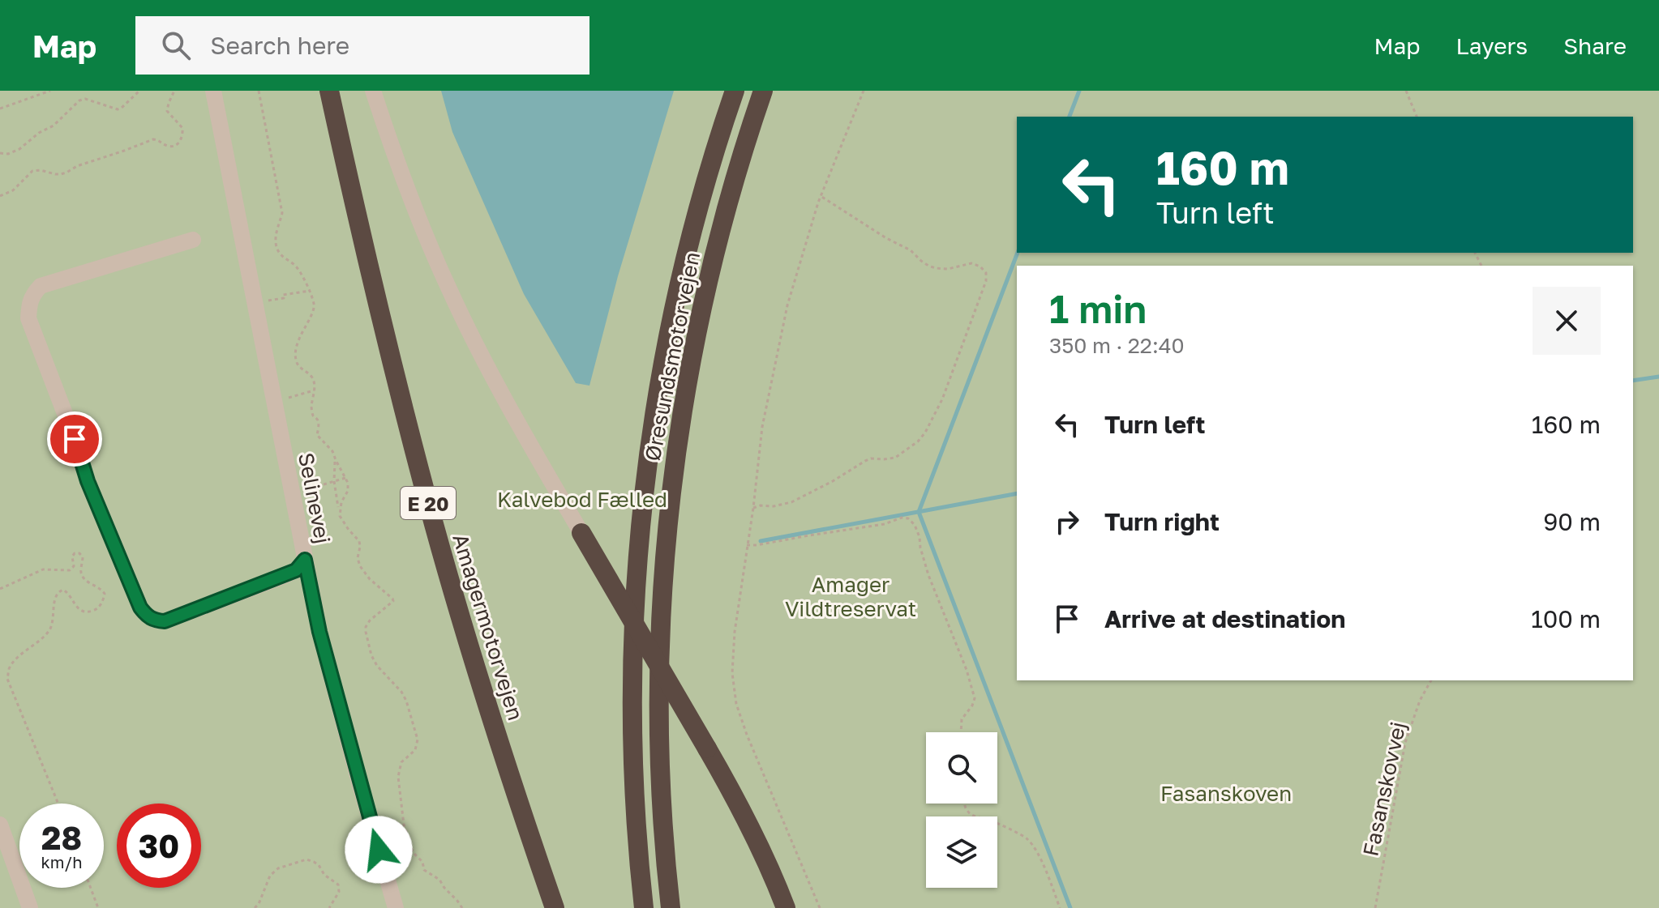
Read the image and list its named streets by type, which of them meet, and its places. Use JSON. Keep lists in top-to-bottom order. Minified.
{"streets":{"highway":["Øresundsmotorvejen","E 20","Amagermotorvejen"],"street":["Selinevej"],"path":["Fasanskovvej"]},"parks":["Kalvebod Fælled","Amager Vildtreservat","Fasanskoven"],"page":{"header":"Map","search":"Search here","nav":["Map","Layers","Share"],"turn":["160 m","Turn left"],"heading":["1 min","350 m · 22:40"],"list":[{"name":"Turn left","value":"160 m"},{"name":"Turn right","value":"90 m"},{"name":"Arrive at destination","value":"100 m"}],"speed":"28 km/h","limit":"30"}}
